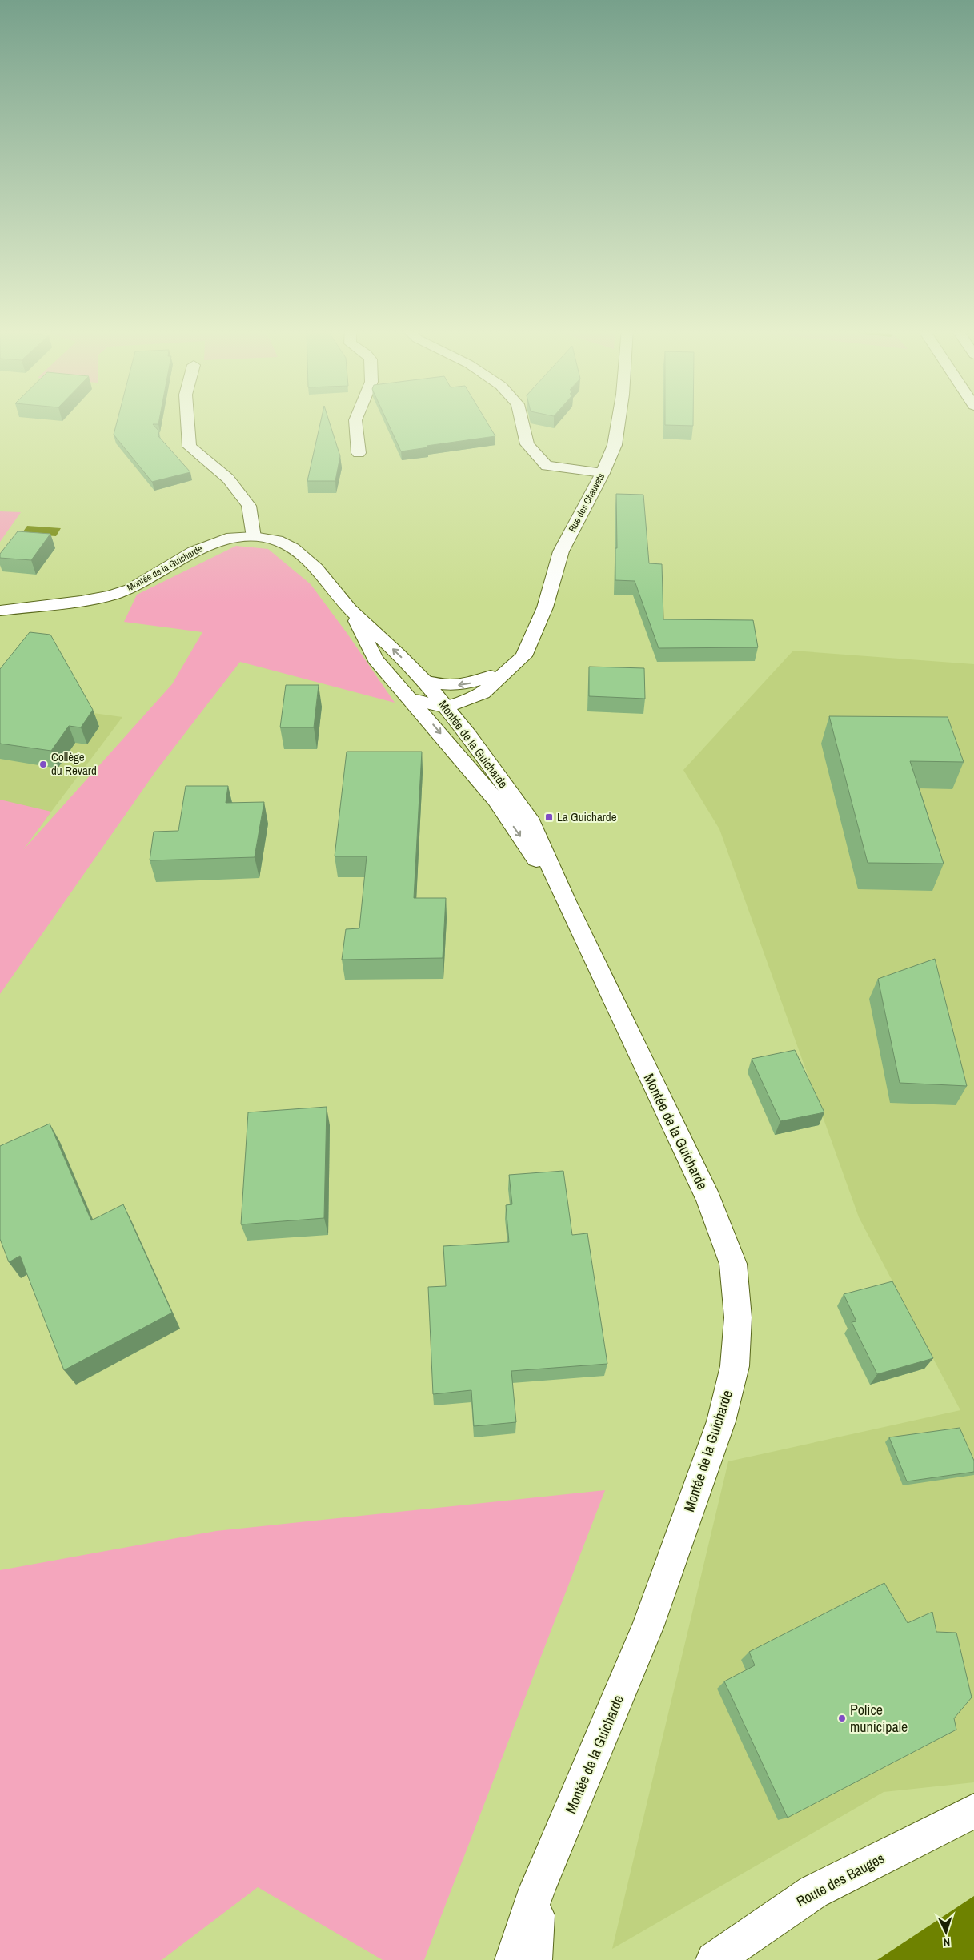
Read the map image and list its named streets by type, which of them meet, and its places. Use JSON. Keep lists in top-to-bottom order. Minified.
{"streets":{"main road":["Rue des Chauvets","Montée de la Guicharde","Route des Bauges"]},"crossings":[["Rue des Chauvets","Montée de la Guicharde"]],"places":{"other":["Collège du Revard","Police municipale"],"transit":["La Guicharde"]},"north":"bottom"}
